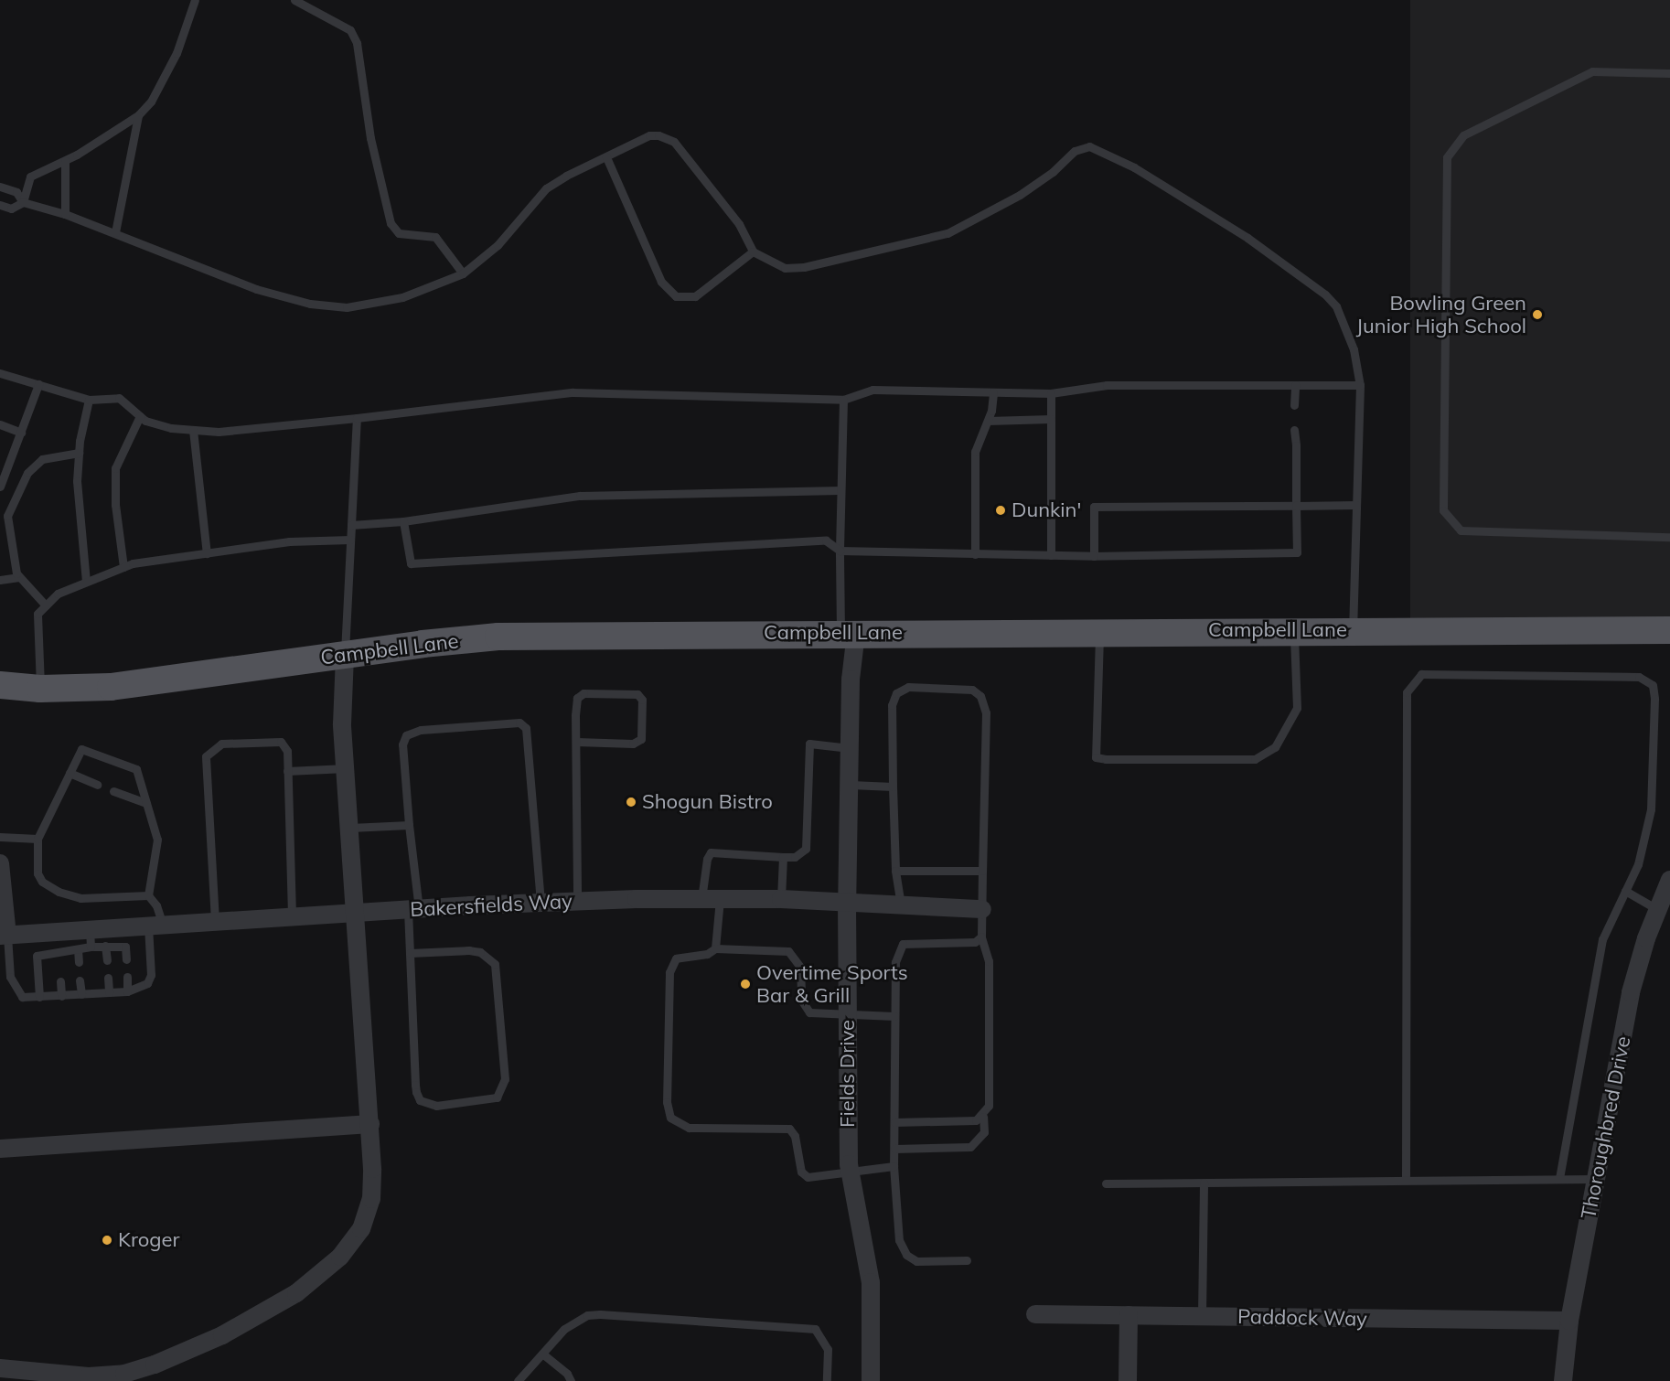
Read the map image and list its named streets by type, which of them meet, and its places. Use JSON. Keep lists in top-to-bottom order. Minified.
{"streets":{"main road":["Campbell Lane"],"street":["Bakersfields Way","Fields Drive","Thoroughbred Drive","Paddock Way"]},"crossings":[["Campbell Lane","Fields Drive"],["Bakersfields Way","Fields Drive"],["Thoroughbred Drive","Paddock Way"]],"places":["Bowling Green Junior High School","Dunkin'","Shogun Bistro","Overtime Sports Bar & Grill","Kroger"]}
